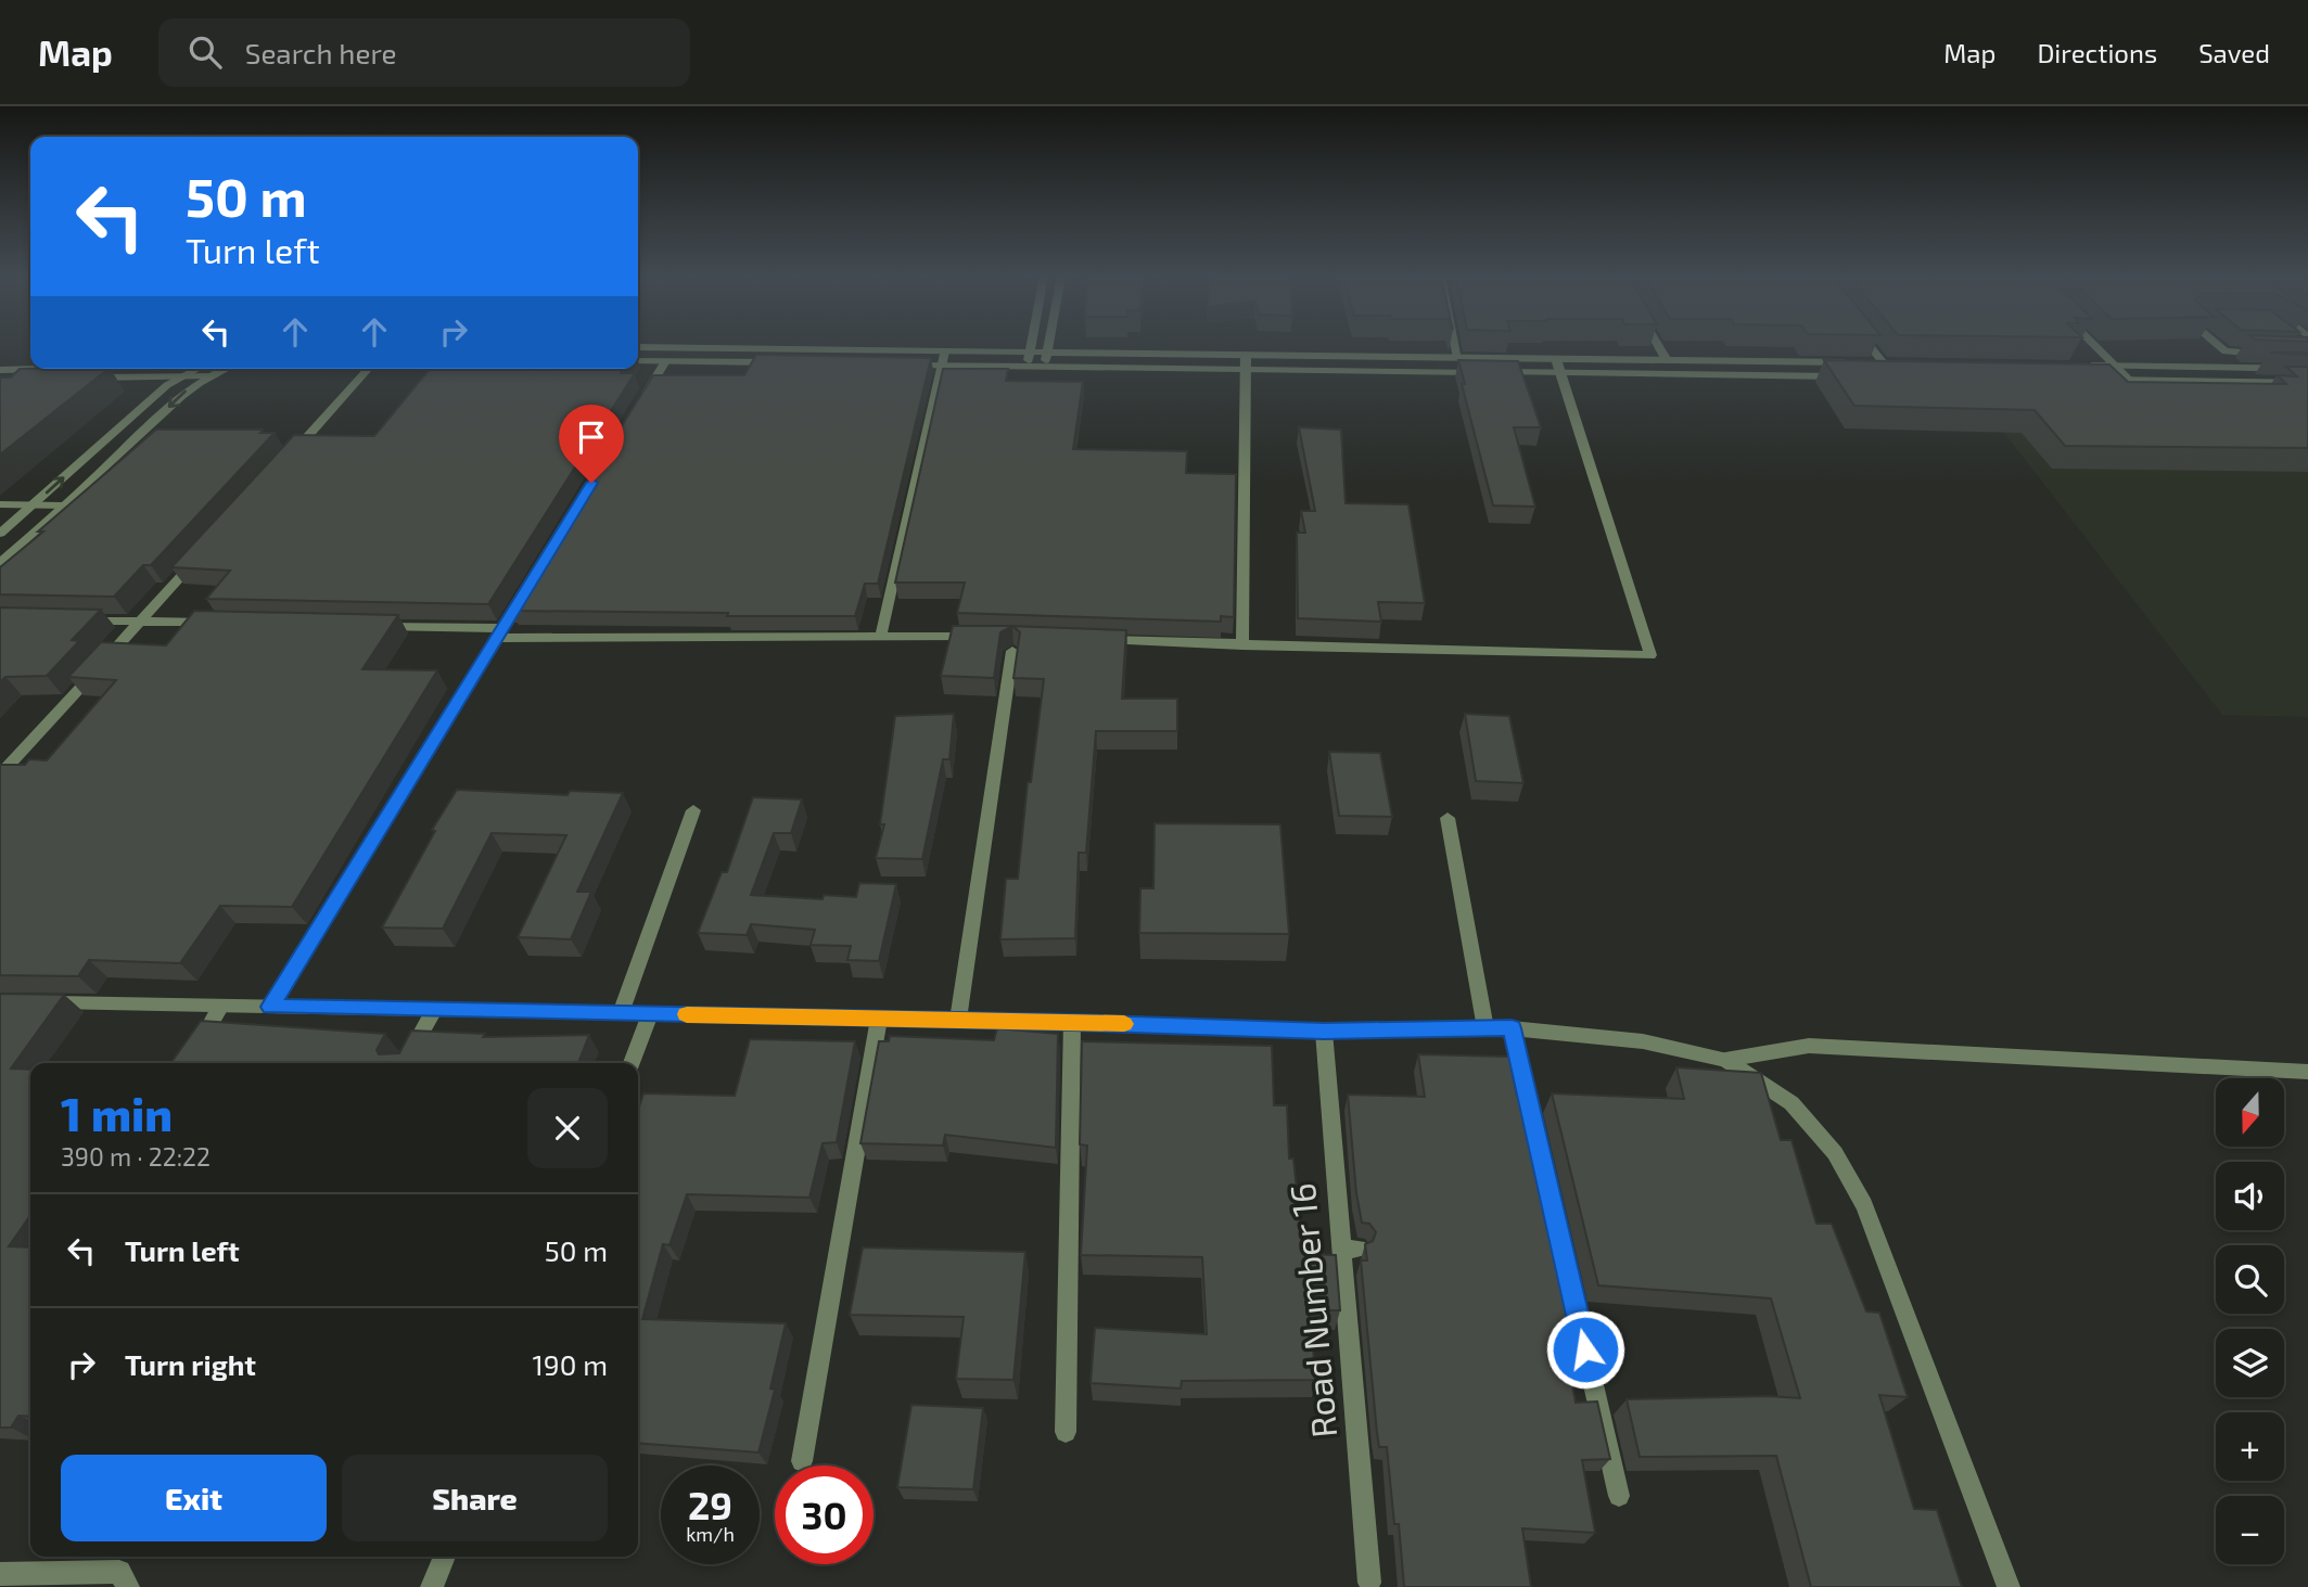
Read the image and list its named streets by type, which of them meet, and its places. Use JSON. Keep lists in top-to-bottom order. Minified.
{"streets":{"street":["Road Number 16"]},"north":"bottom","page":{"header":"Map","search":"Search here","nav":["Map","Directions","Saved"],"turn":["50 m","Turn left"],"heading":["1 min","390 m · 22:22"],"map_buttons":["+","−"],"list":[{"name":"Turn left","value":"50 m"},{"name":"Turn right","value":"190 m"}],"buttons":["Exit","Share"],"speed":"29 km/h","limit":"30"}}
